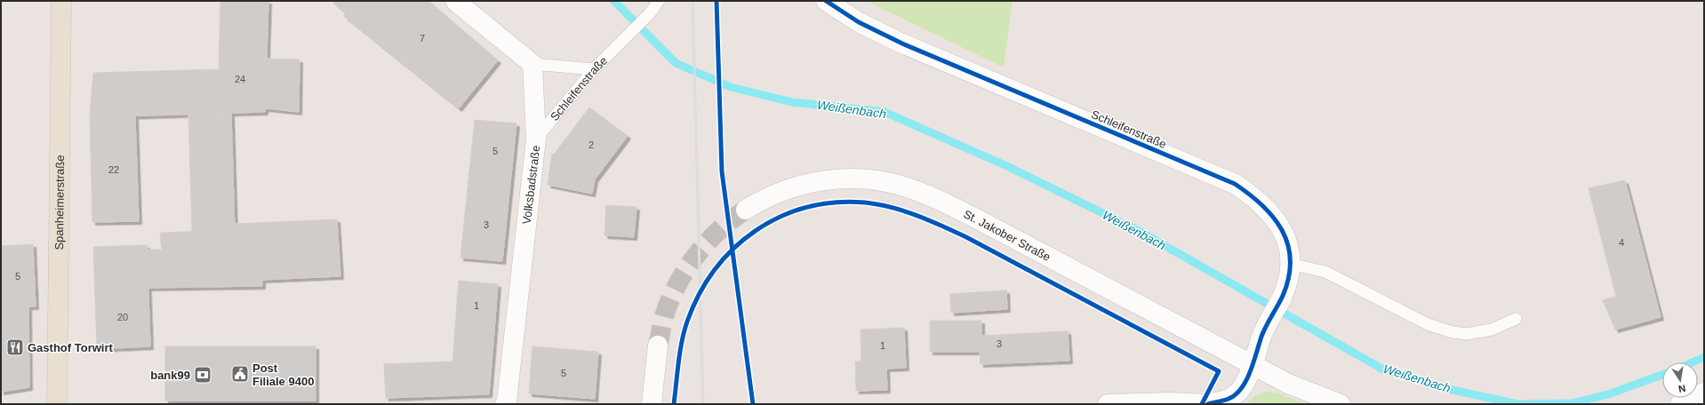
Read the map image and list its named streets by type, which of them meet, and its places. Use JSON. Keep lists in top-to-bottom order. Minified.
{"streets":{"main road":["Spanheimerstraße"],"street":["Schleifenstraße","Volksbadstraße","St. Jakober Straße"]},"crossings":[["Schleifenstraße","Volksbadstraße"],["Schleifenstraße","St. Jakober Straße"]],"water":["Weißenbach"],"places":{"restaurant":["Gasthof Torwirt"],"public building":["Post Filiale 9400"],"bank":["bank99"]},"house_numbers":["7","24","2","5","22","3","4","5","1","20","3","1","5"],"north":"bottom"}
